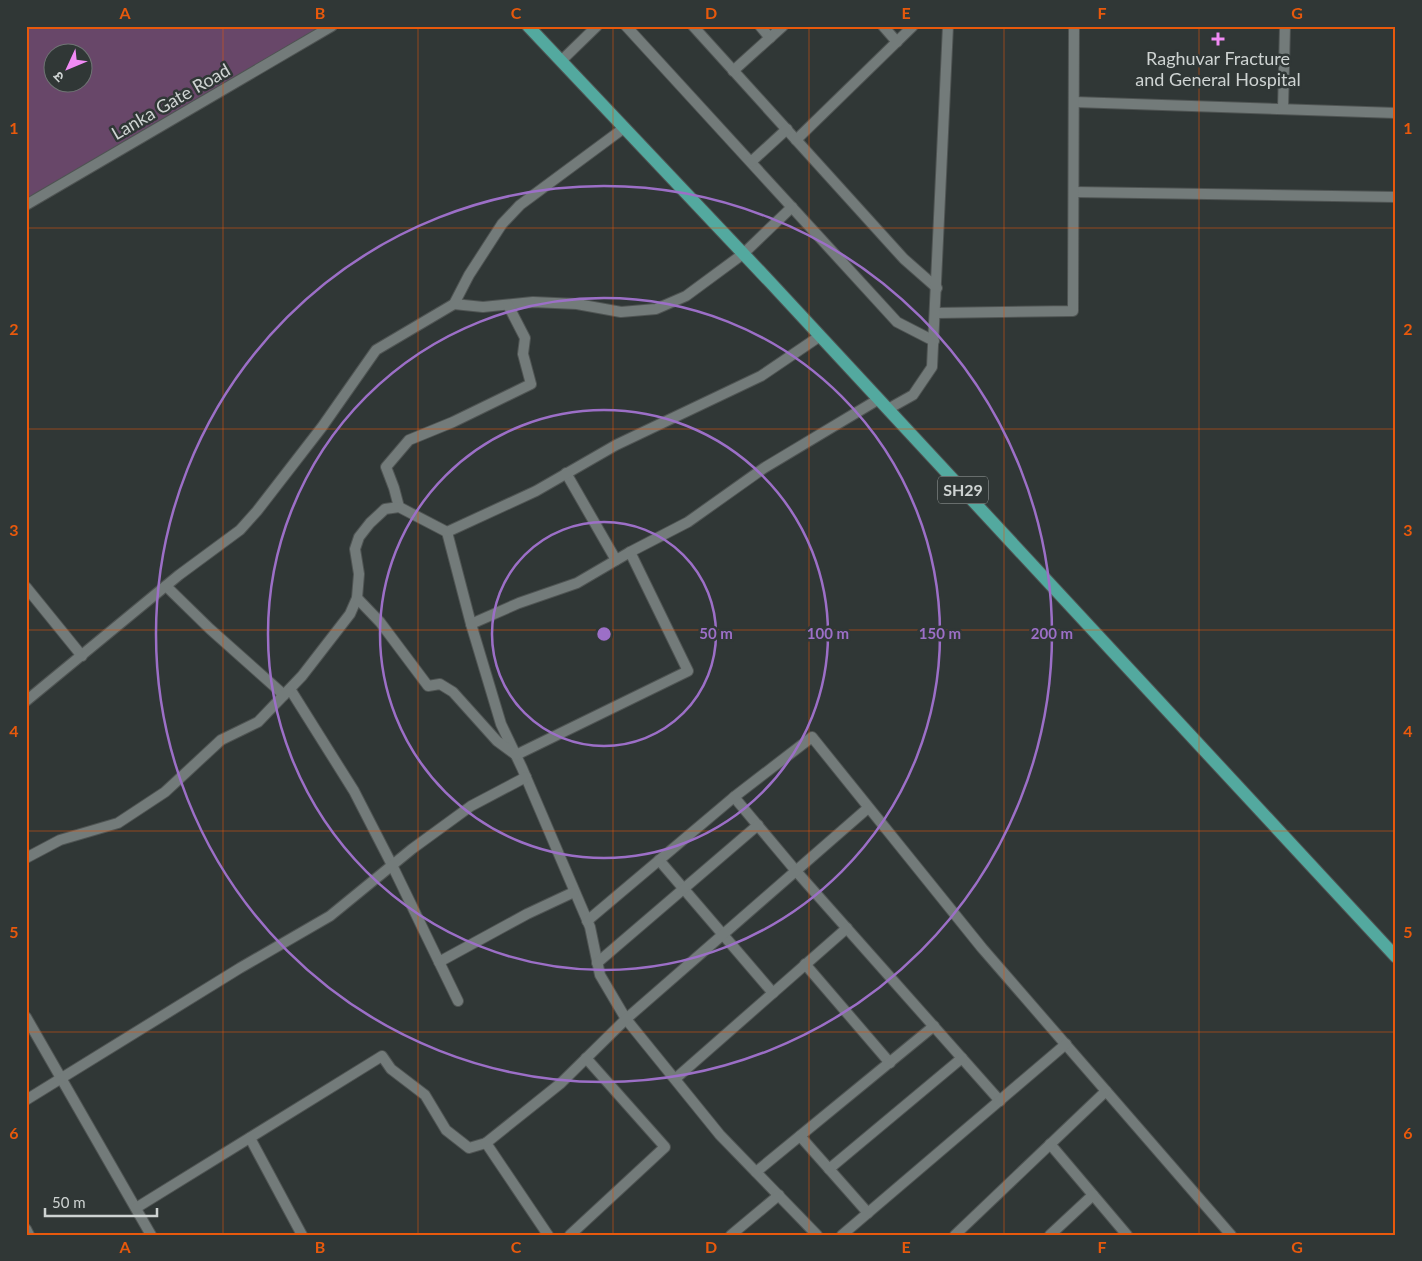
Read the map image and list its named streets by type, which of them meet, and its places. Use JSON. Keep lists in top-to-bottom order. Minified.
{"streets":{"main road":["SH29"],"street":["Lanka Gate Road"]},"places":{"health":["Raghuvar Fracture and General Hospital"]},"scale_bar":"50 m","north":"bottom left","grid":{"columns":["A","B","C","D","E","F","G"],"rows":["1","2","3","4","5","6"]},"rings":["50 m","100 m","150 m","200 m"]}
